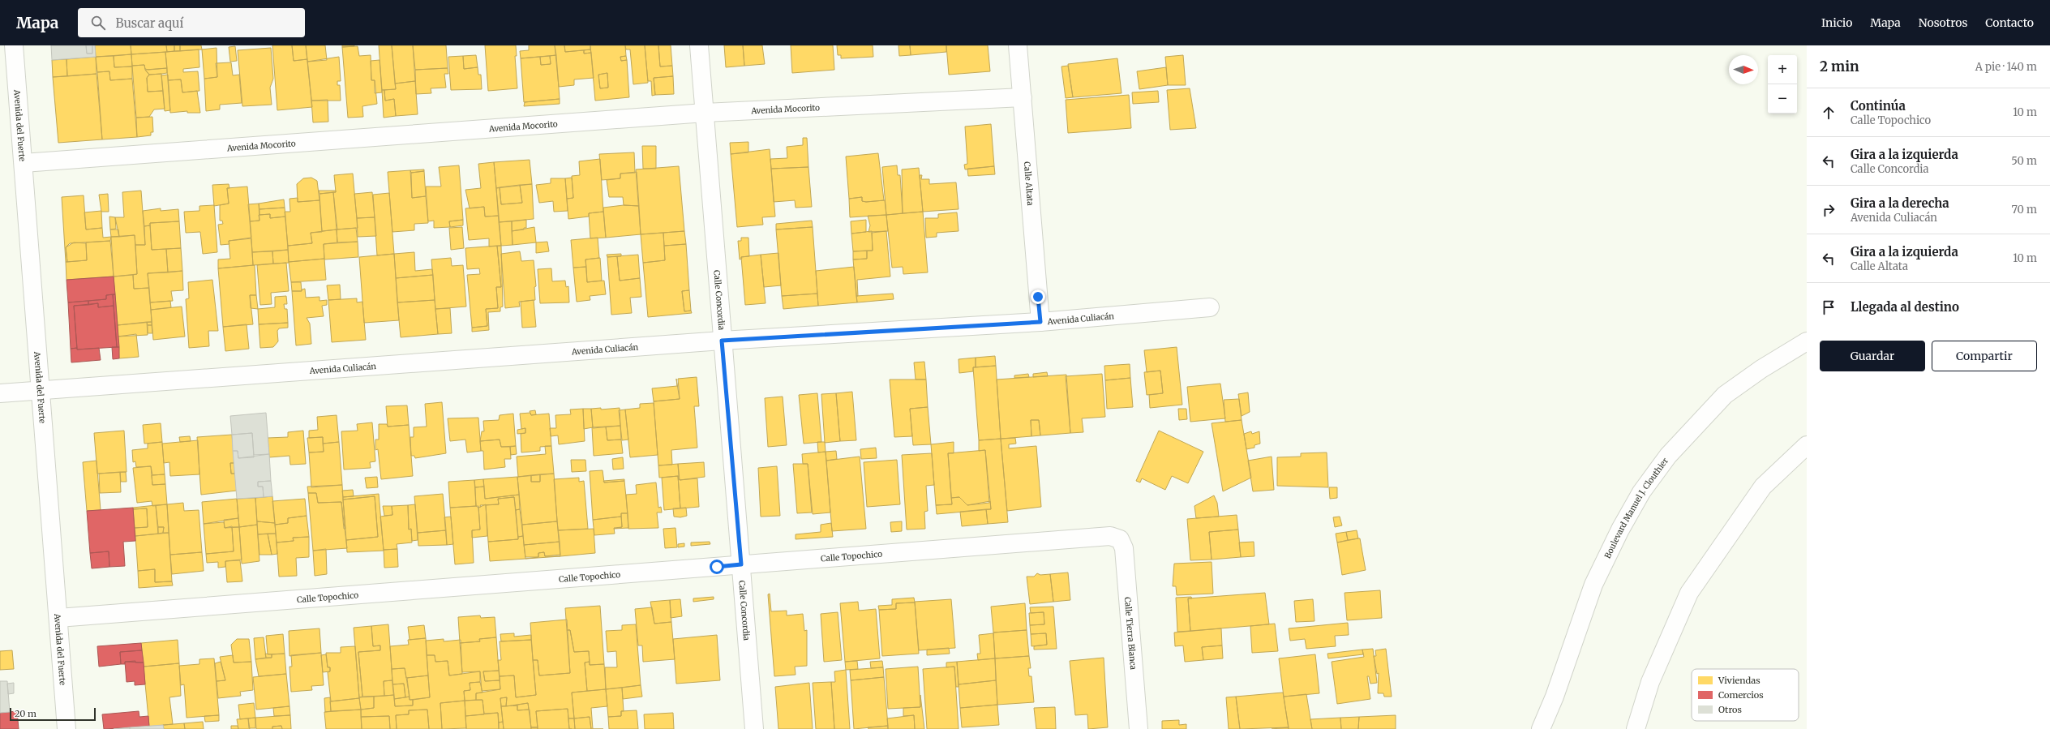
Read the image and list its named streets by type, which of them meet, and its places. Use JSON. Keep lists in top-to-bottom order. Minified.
{"streets":{"street":["Avenida Mocorito","Avenida del Fuerte","Calle Altata","Calle Concordia","Avenida Culiacán","Boulevard Manuel J. Clouthier","Calle Topochico","Calle Tierra Blanca"]},"crossings":[["Avenida Mocorito","Avenida del Fuerte"],["Avenida Mocorito","Calle Altata"],["Avenida Mocorito","Calle Concordia"],["Avenida del Fuerte","Avenida Culiacán"],["Avenida del Fuerte","Calle Topochico"],["Calle Altata","Avenida Culiacán"],["Calle Concordia","Avenida Culiacán"],["Calle Concordia","Calle Topochico"],["Calle Topochico","Calle Tierra Blanca"]],"legend":["Viviendas","Comercios","Otros"],"scale_bar":"20 m","north":"right","page":{"header":"Mapa","search":"Buscar aquí","nav":["Inicio","Mapa","Nosotros","Contacto"],"heading":["2 min","A pie · 140 m"],"map_buttons":["+","−"],"list":[["Continúa","Calle Topochico","10 m"],["Gira a la izquierda","Calle Concordia","50 m"],["Gira a la derecha","Avenida Culiacán","70 m"],["Gira a la izquierda","Calle Altata","10 m"],"Llegada al destino"],"buttons":["Guardar","Compartir"],"scale":"20 m"}}
